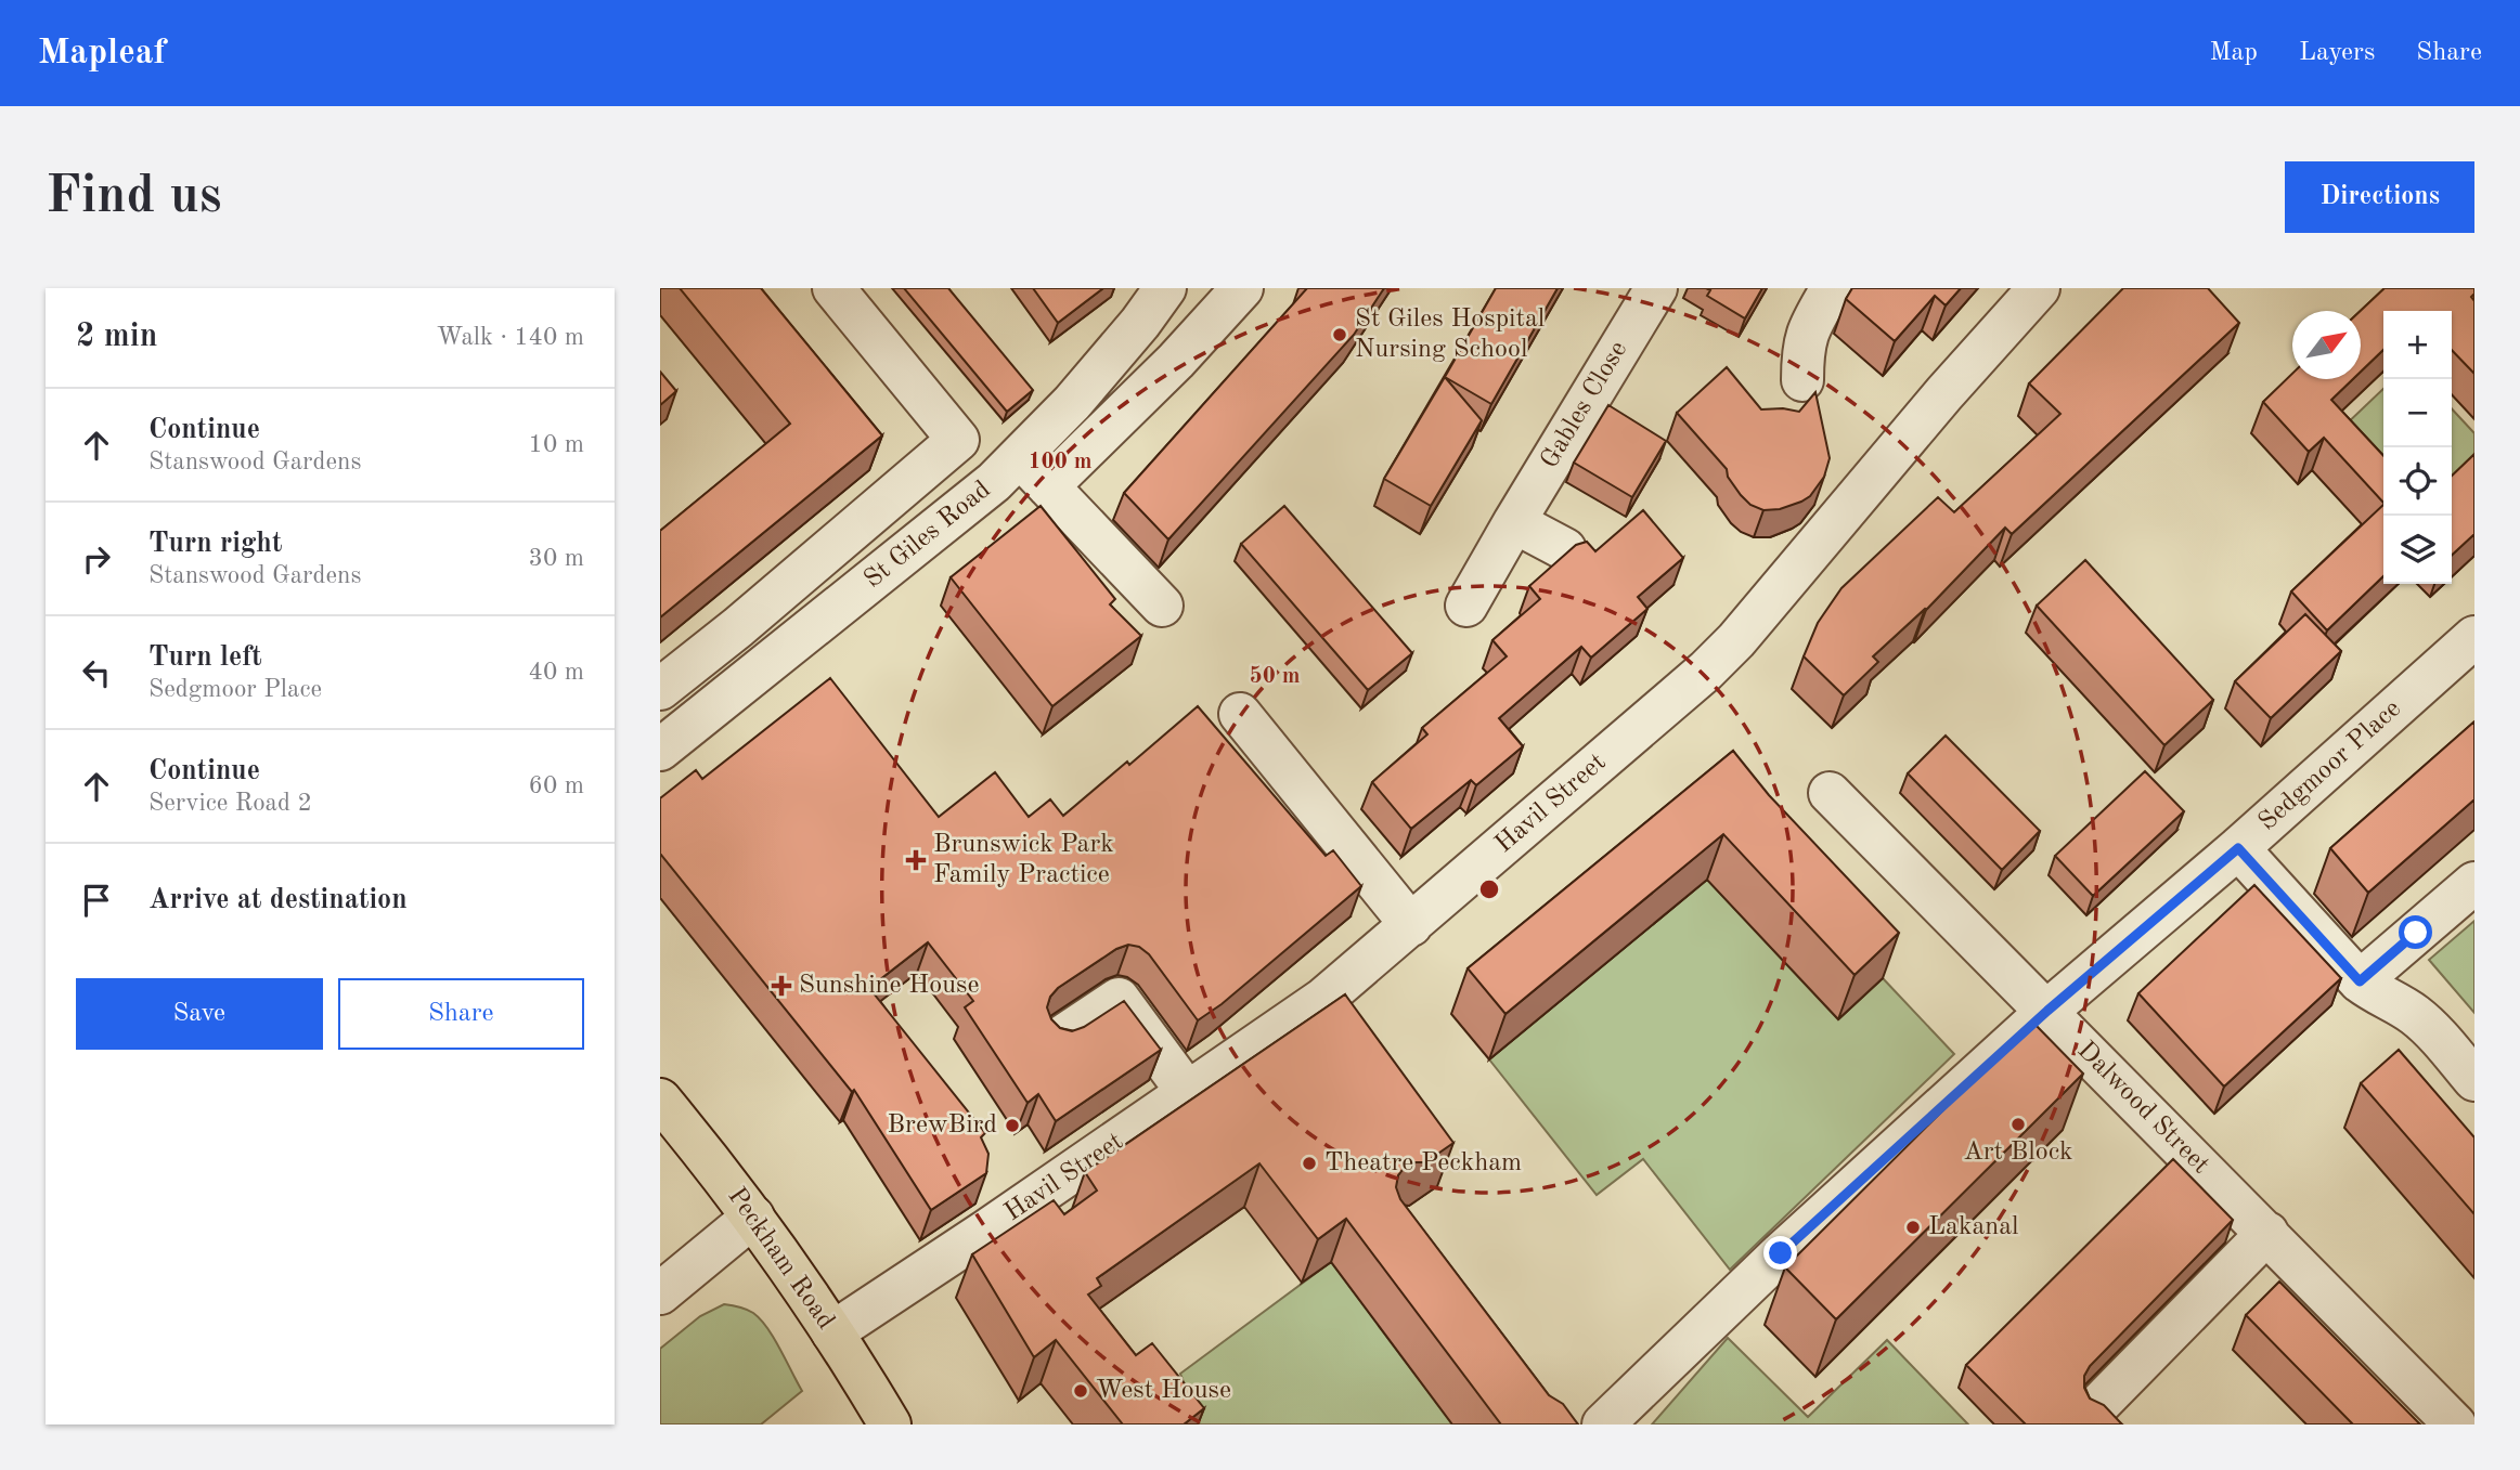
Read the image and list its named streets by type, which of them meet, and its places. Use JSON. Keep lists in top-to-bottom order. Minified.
{"streets":{"highway":["Peckham Road"],"street":["Gables Close","St Giles Road","Sedgmoor Place","Havil Street","Dalwood Street"]},"crossings":[["Sedgmoor Place","Dalwood Street"],["Havil Street","Peckham Road"]],"places":{"other":["St Giles Hospital Nursing School","Art Block","BrewBird","Theatre Peckham","Lakanal","West House"],"health":["Brunswick Park Family Practice","Sunshine House"]},"north":"top right","page":{"header":"Mapleaf","nav":["Map","Layers","Share"],"buttons":["Directions",["Save","Share"]],"title":"Find us","heading":["2 min","Walk · 140 m"],"map_buttons":["+","−"],"list":[["Continue","Stanswood Gardens","10 m"],["Turn right","Stanswood Gardens","30 m"],["Turn left","Sedgmoor Place","40 m"],["Continue","Service Road 2","60 m"],"Arrive at destination"]},"rings":["100 m","50 m"]}
